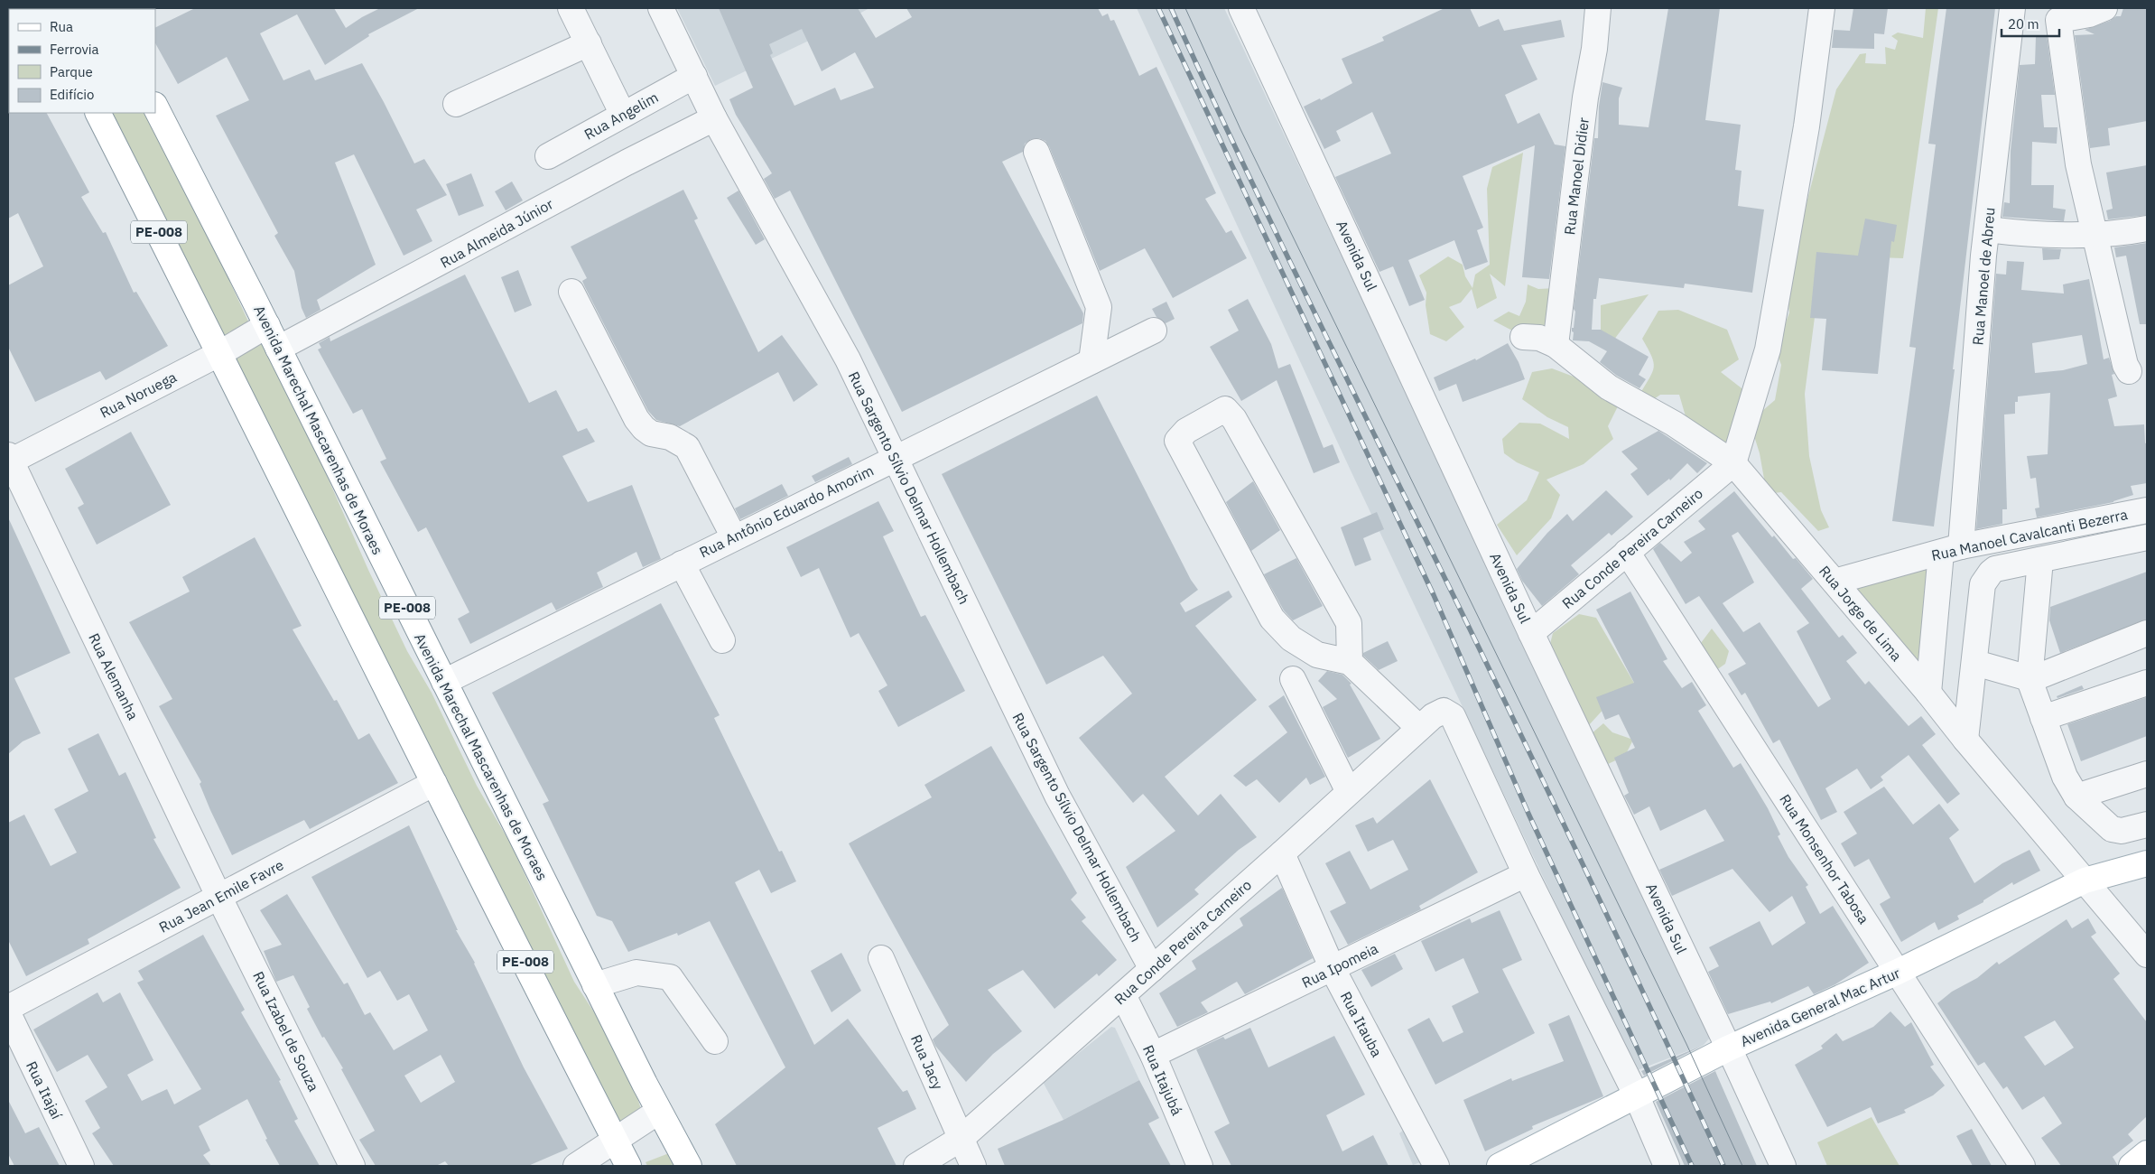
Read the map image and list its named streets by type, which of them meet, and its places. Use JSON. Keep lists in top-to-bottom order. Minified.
{"streets":{"main road":["PE-008","Avenida Marechal Mascarenhas de Moraes","Avenida General Mac Artur"],"street":["Rua Angelim","Rua Manoel Didier","Rua Almeida Júnior","Avenida Sul","Rua Manoel de Abreu","Rua Noruega","Rua Sargento Sílvio Delmar Hollembach","Rua Antônio Eduardo Amorim","Rua Manoel Cavalcanti Bezerra","Rua Conde Pereira Carneiro","Rua Jorge de Lima","Rua Alemanha","Rua Monsenhor Tabosa","Rua Jean Emile Favre","Rua Ipomeia","Rua Itauba","Rua Izabel de Souza","Rua Jacy","Rua Itajubá","Rua Itajaí"]},"crossings":[["Rua Angelim","Rua Sargento Sílvio Delmar Hollembach"],["Rua Manoel Didier","Rua Jorge de Lima"],["PE-008","Rua Noruega"],["PE-008","Rua Jean Emile Favre"],["Rua Almeida Júnior","Avenida Marechal Mascarenhas de Moraes"],["Rua Almeida Júnior","Rua Sargento Sílvio Delmar Hollembach"],["Avenida Sul","Rua Conde Pereira Carneiro"],["Avenida Sul","Avenida General Mac Artur"],["Rua Manoel de Abreu","Rua Manoel Cavalcanti Bezerra"],["Rua Manoel de Abreu","Rua Jorge de Lima"],["Rua Noruega","Avenida Marechal Mascarenhas de Moraes"],["Rua Noruega","Rua Alemanha"],["Avenida Marechal Mascarenhas de Moraes","Rua Antônio Eduardo Amorim"],["Rua Sargento Sílvio Delmar Hollembach","Rua Antônio Eduardo Amorim"],["Rua Sargento Sílvio Delmar Hollembach","Rua Conde Pereira Carneiro"],["Rua Manoel Cavalcanti Bezerra","Rua Jorge de Lima"],["Rua Conde Pereira Carneiro","Rua Jorge de Lima"],["Rua Conde Pereira Carneiro","Rua Monsenhor Tabosa"],["Rua Conde Pereira Carneiro","Rua Ipomeia"],["Rua Conde Pereira Carneiro","Rua Itauba"],["Rua Conde Pereira Carneiro","Rua Jacy"],["Rua Conde Pereira Carneiro","Rua Itajubá"],["Rua Jorge de Lima","Avenida General Mac Artur"],["Rua Alemanha","Rua Jean Emile Favre"],["Rua Alemanha","Rua Izabel de Souza"],["Rua Monsenhor Tabosa","Avenida General Mac Artur"],["Rua Jean Emile Favre","Rua Izabel de Souza"],["Rua Ipomeia","Rua Itauba"],["Rua Ipomeia","Rua Itajubá"]],"legend":["Rua","Ferrovia","Parque","Edifício"],"scale_bar":"20 m"}
